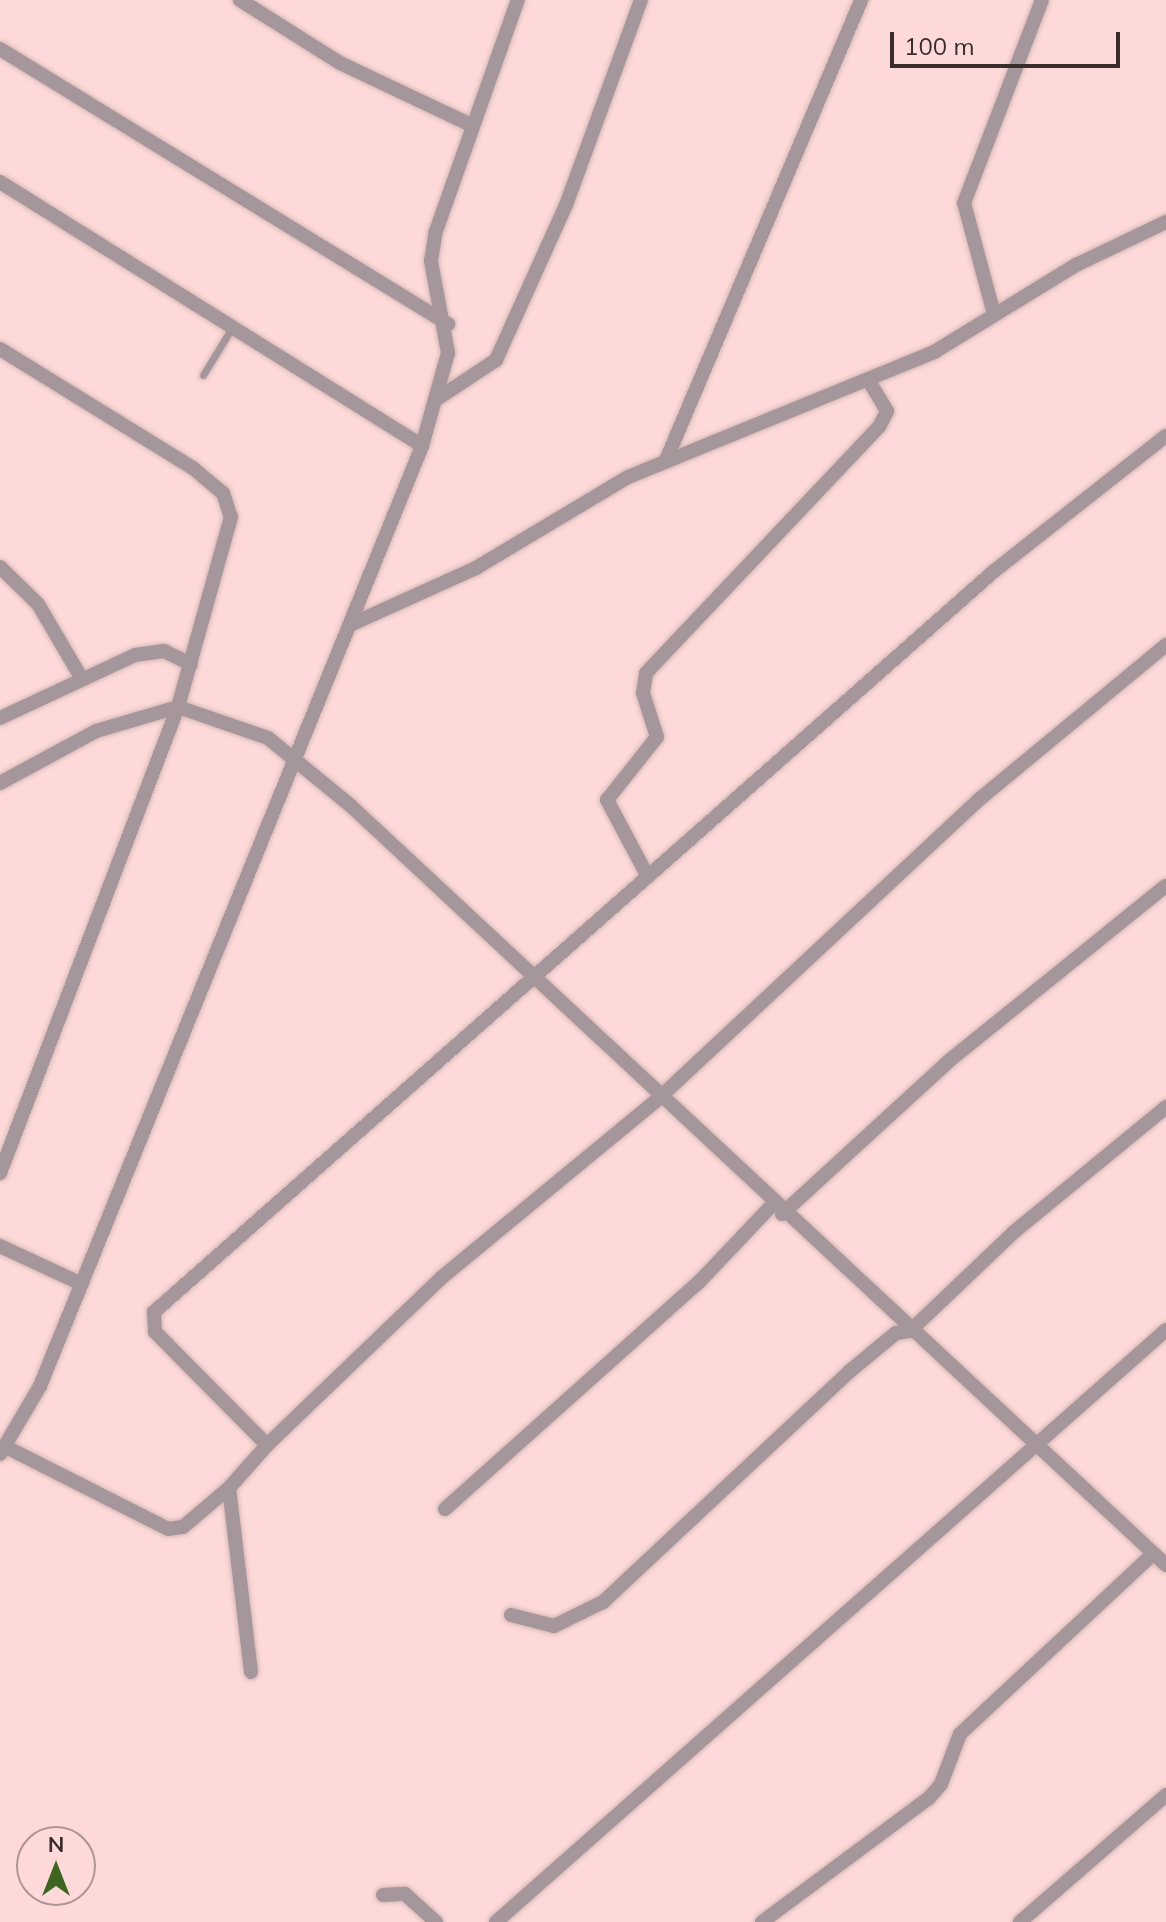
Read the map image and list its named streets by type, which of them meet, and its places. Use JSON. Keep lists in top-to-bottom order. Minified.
{"scale_bar":"100 m","north":"top"}
